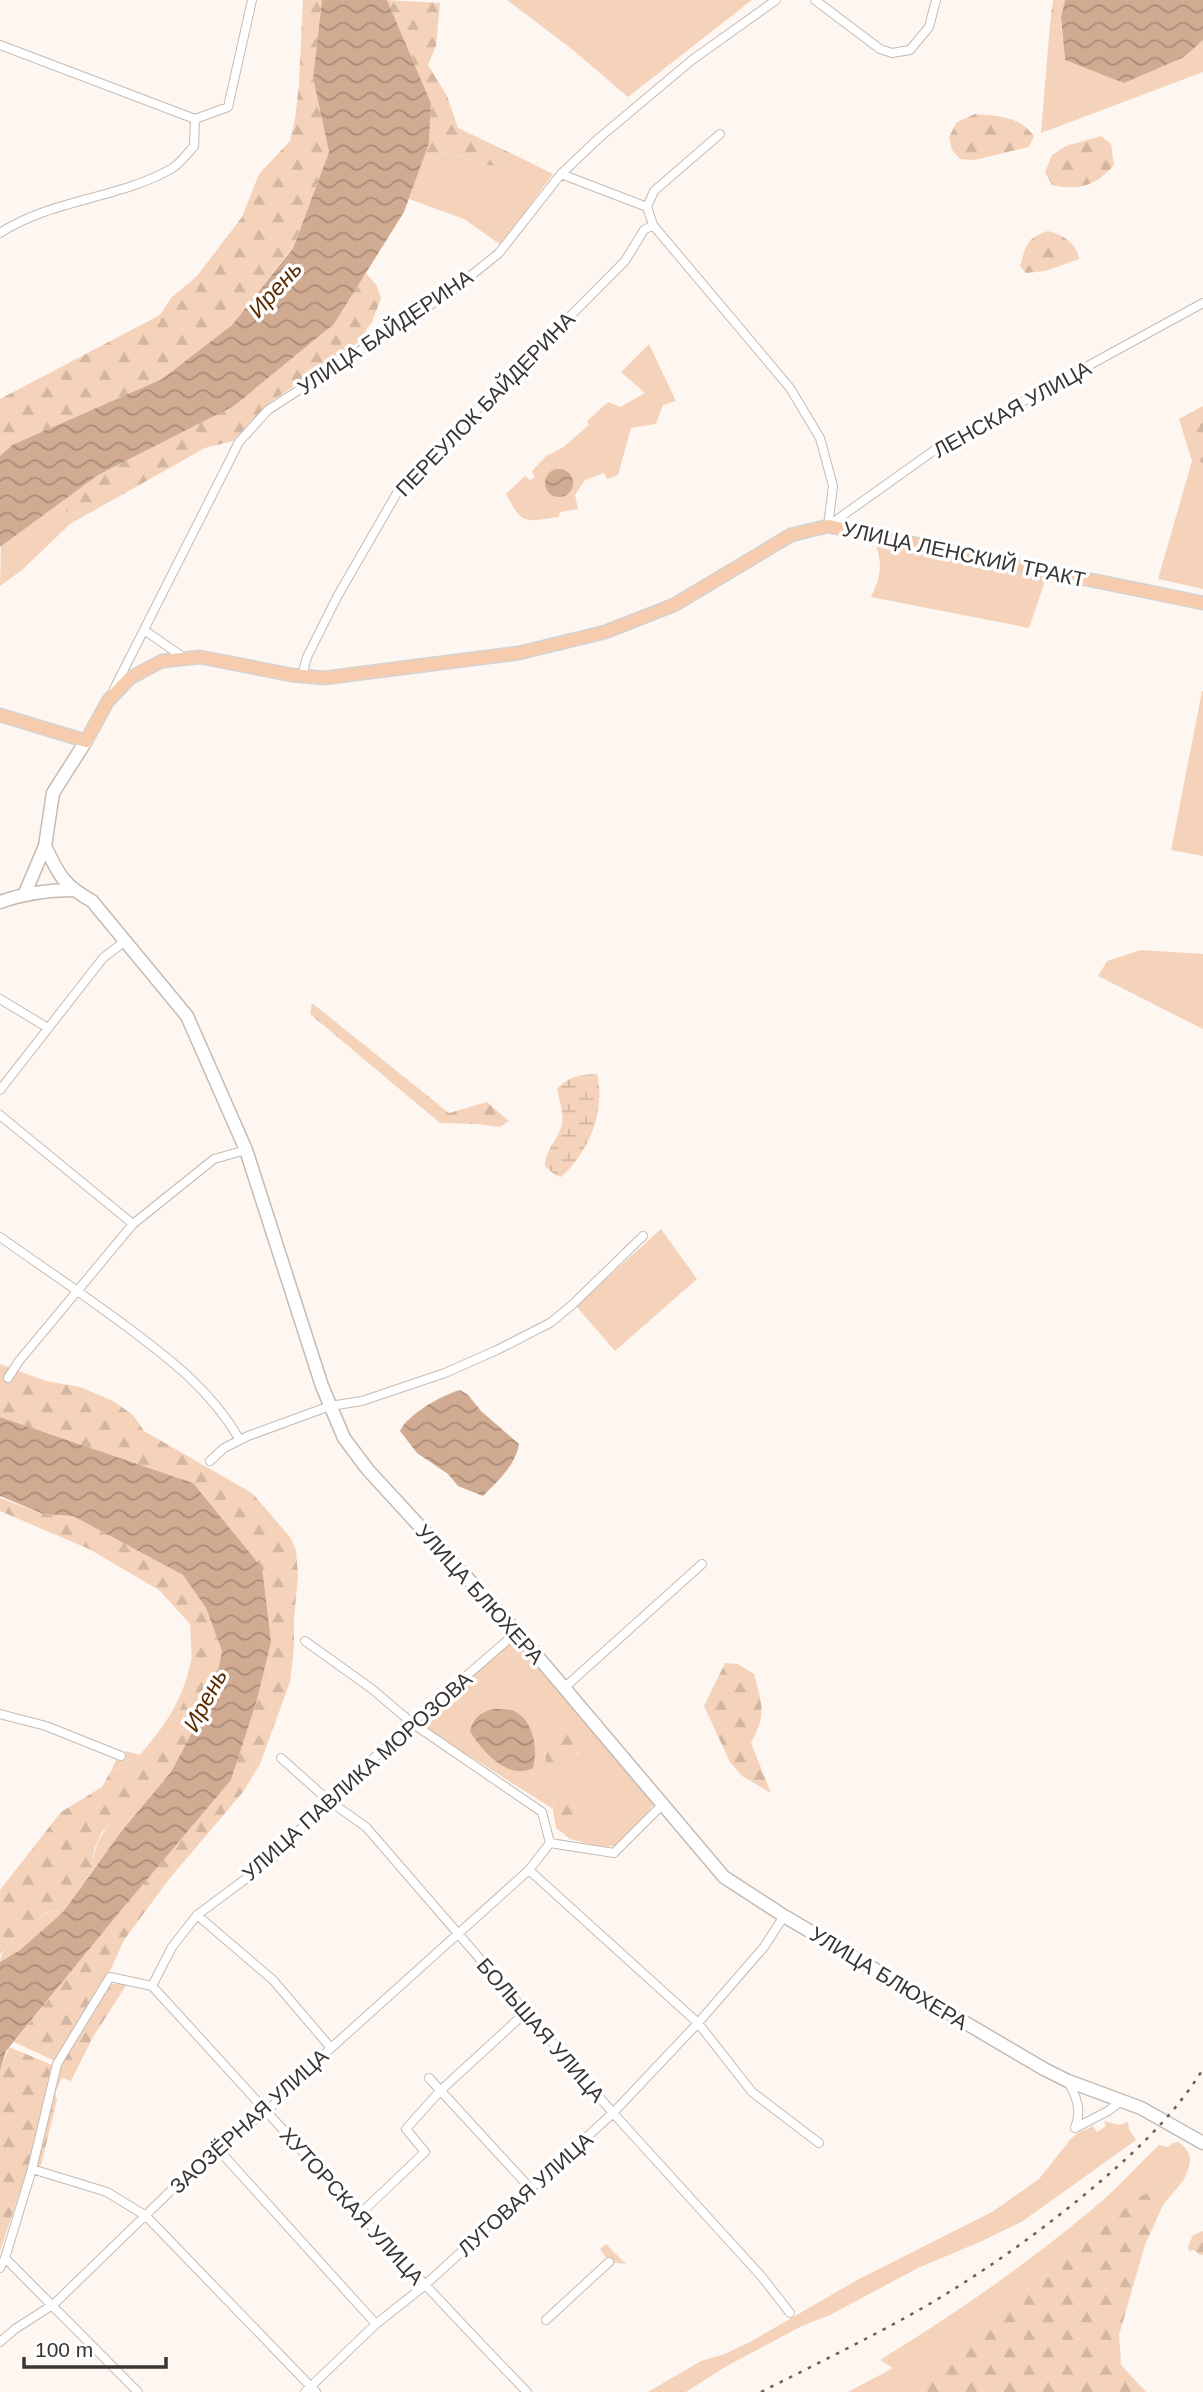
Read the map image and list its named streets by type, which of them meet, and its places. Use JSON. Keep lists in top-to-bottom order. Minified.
{"streets":{"main road":["УЛИЦА ЛЕНСКИЙ ТРАКТ"],"street":["УЛИЦА БАЙДЕРИНА","ПЕРЕУЛОК БАЙДЕРИНА","ЛЕНСКАЯ УЛИЦА","УЛИЦА БЛЮХЕРА","УЛИЦА ПАВЛИКА МОРОЗОВА","БОЛЬШАЯ УЛИЦА","ЗАОЗЁРНАЯ УЛИЦА","ЛУГОВАЯ УЛИЦА","ХУТОРСКАЯ УЛИЦА"]},"crossings":[["УЛИЦА БАЙДЕРИНА","УЛИЦА ЛЕНСКИЙ ТРАКТ"],["ПЕРЕУЛОК БАЙДЕРИНА","УЛИЦА ЛЕНСКИЙ ТРАКТ"],["ЛЕНСКАЯ УЛИЦА","УЛИЦА ЛЕНСКИЙ ТРАКТ"],["УЛИЦА БЛЮХЕРА","УЛИЦА ПАВЛИКА МОРОЗОВА"],["УЛИЦА БЛЮХЕРА","ЛУГОВАЯ УЛИЦА"],["УЛИЦА ПАВЛИКА МОРОЗОВА","БОЛЬШАЯ УЛИЦА"],["УЛИЦА ПАВЛИКА МОРОЗОВА","ХУТОРСКАЯ УЛИЦА"],["БОЛЬШАЯ УЛИЦА","ЗАОЗЁРНАЯ УЛИЦА"],["БОЛЬШАЯ УЛИЦА","ЛУГОВАЯ УЛИЦА"],["ЗАОЗЁРНАЯ УЛИЦА","ХУТОРСКАЯ УЛИЦА"],["ЛУГОВАЯ УЛИЦА","ХУТОРСКАЯ УЛИЦА"]],"water":["Ирень"],"scale_bar":"100 m"}
